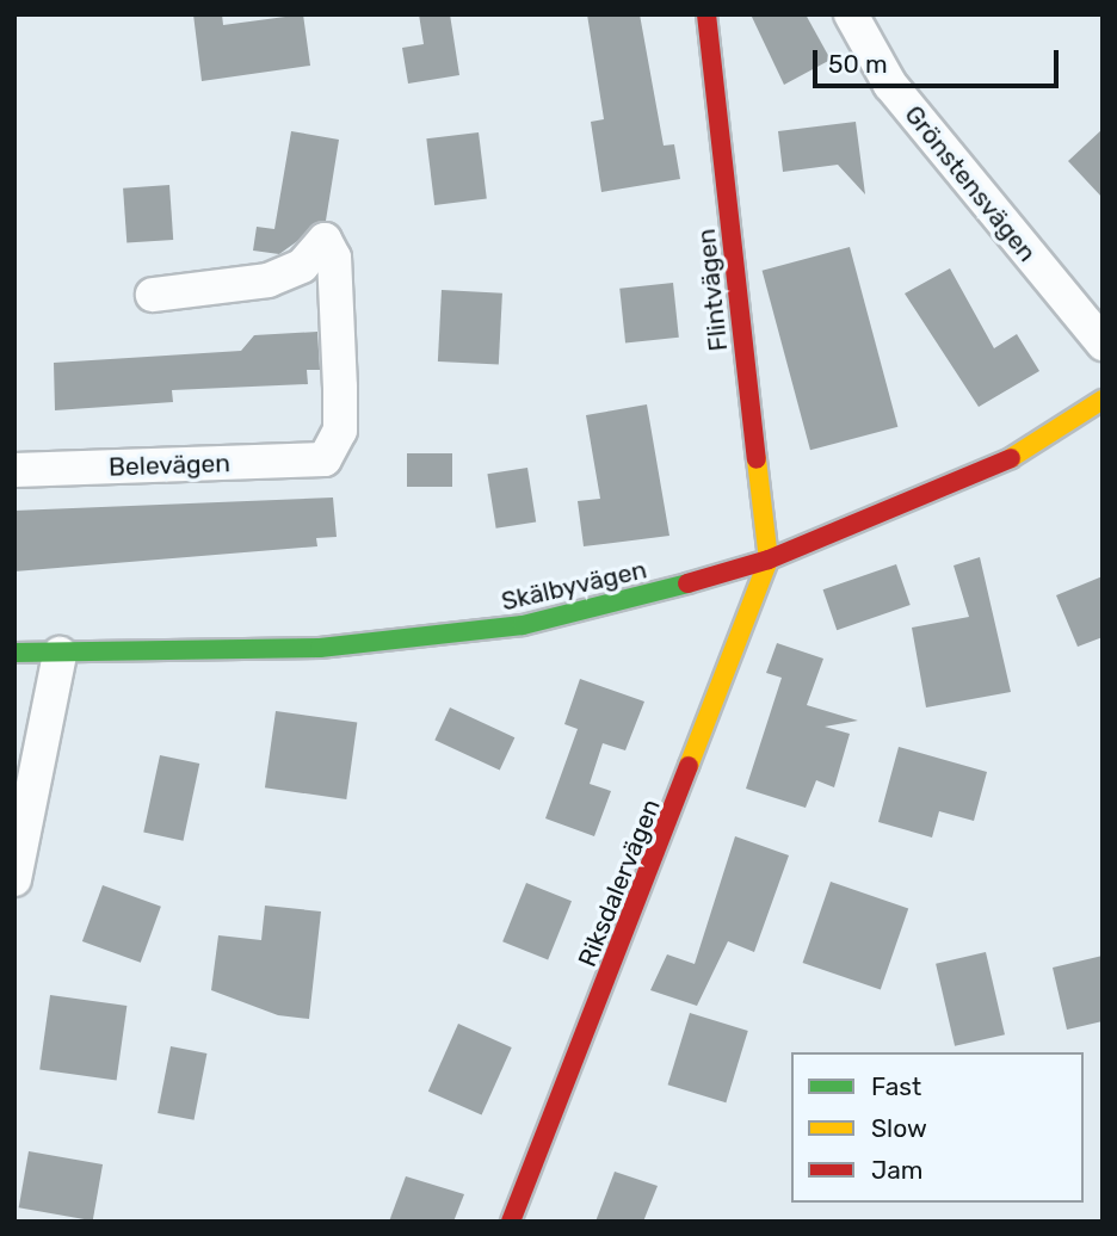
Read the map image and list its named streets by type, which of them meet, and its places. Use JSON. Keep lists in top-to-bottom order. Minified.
{"streets":{"street":["Grönstensvägen","Flintvägen","Belevägen","Skälbyvägen","Riksdalervägen"]},"crossings":[["Flintvägen","Skälbyvägen"],["Flintvägen","Riksdalervägen"],["Skälbyvägen","Riksdalervägen"]],"legend":["Fast","Slow","Jam"],"scale_bar":"50 m"}
